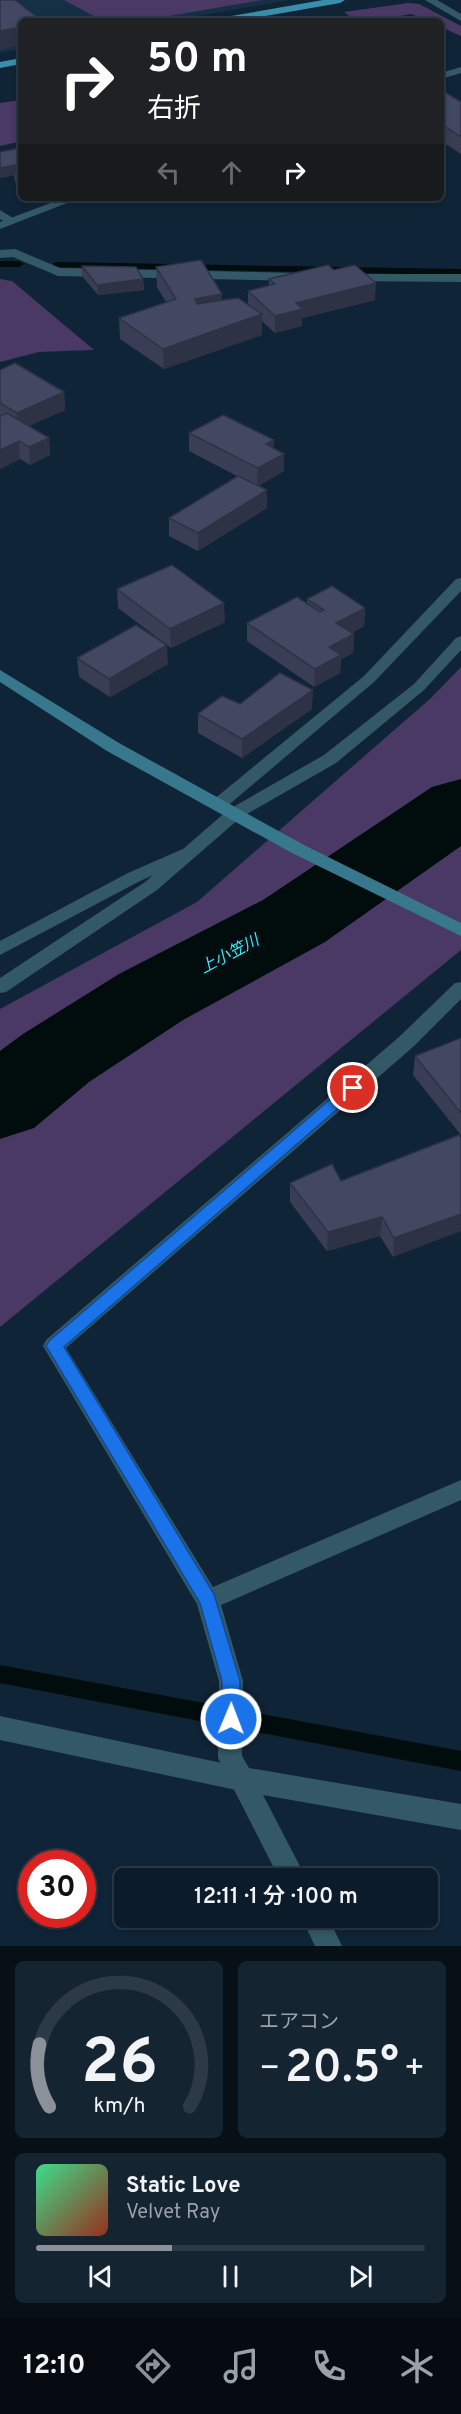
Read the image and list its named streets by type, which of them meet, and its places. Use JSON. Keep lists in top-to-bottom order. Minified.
{"water":["上小笠川"],"page":{"turn":["50 m","右折"],"limit":"30","trip":"12:11 · 1 分 · 100 m","tile":"エアコン","heat":["−","20.5°","+"],"song":["Static Love","Velvet Ray"],"tabs":"12:10","gauge":["26","km/h"]}}
